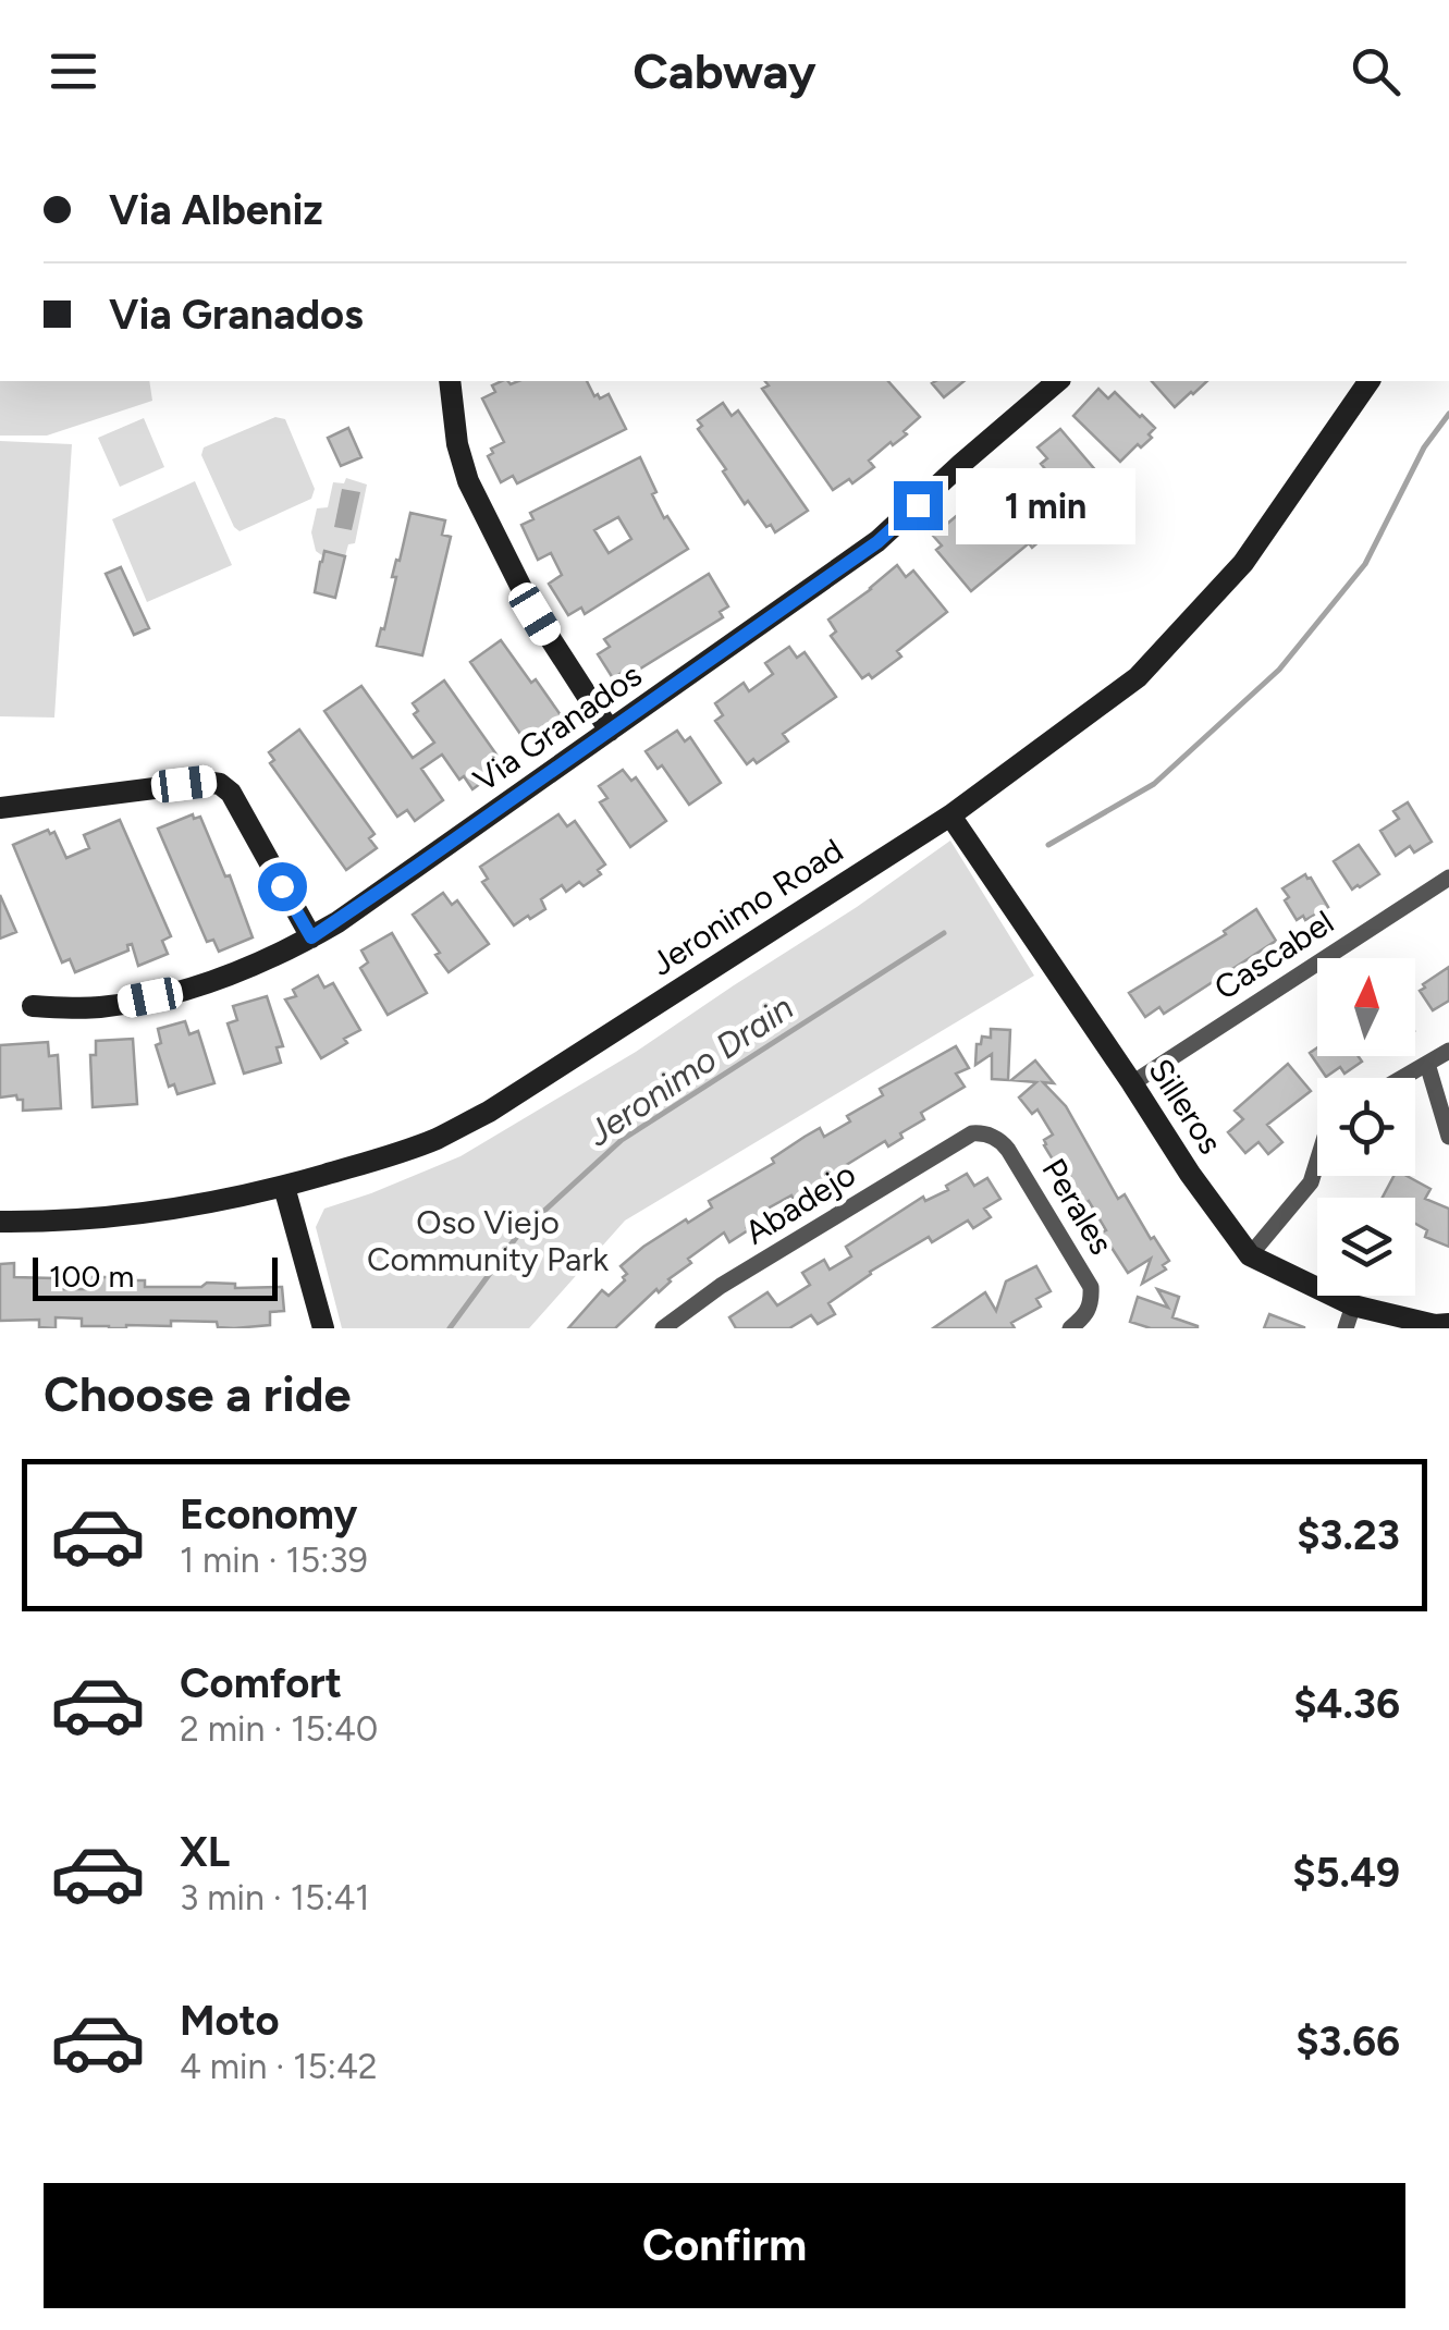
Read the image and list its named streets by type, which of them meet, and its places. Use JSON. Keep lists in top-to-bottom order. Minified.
{"streets":{"street":["Via Granados","Jeronimo Road","Cascabel","Silleros","Abadejo","Perales"]},"crossings":[["Jeronimo Road","Silleros"],["Cascabel","Silleros"],["Abadejo","Perales"]],"water":["Jeronimo Drain"],"parks":["Oso Viejo Community Park"],"scale_bar":"100 m","north":"top","page":{"header":"Cabway","banner":["Via Albeniz","Via Granados"],"bubble":"1 min","scale":"100 m","heading":"Choose a ride","list":[{"name":"Economy","note":"1 min · 15:39","value":"$3.23"},{"name":"Comfort","note":"2 min · 15:40","value":"$4.36"},{"name":"XL","note":"3 min · 15:41","value":"$5.49"},{"name":"Moto","note":"4 min · 15:42","value":"$3.66"}],"buttons":"Confirm"}}
